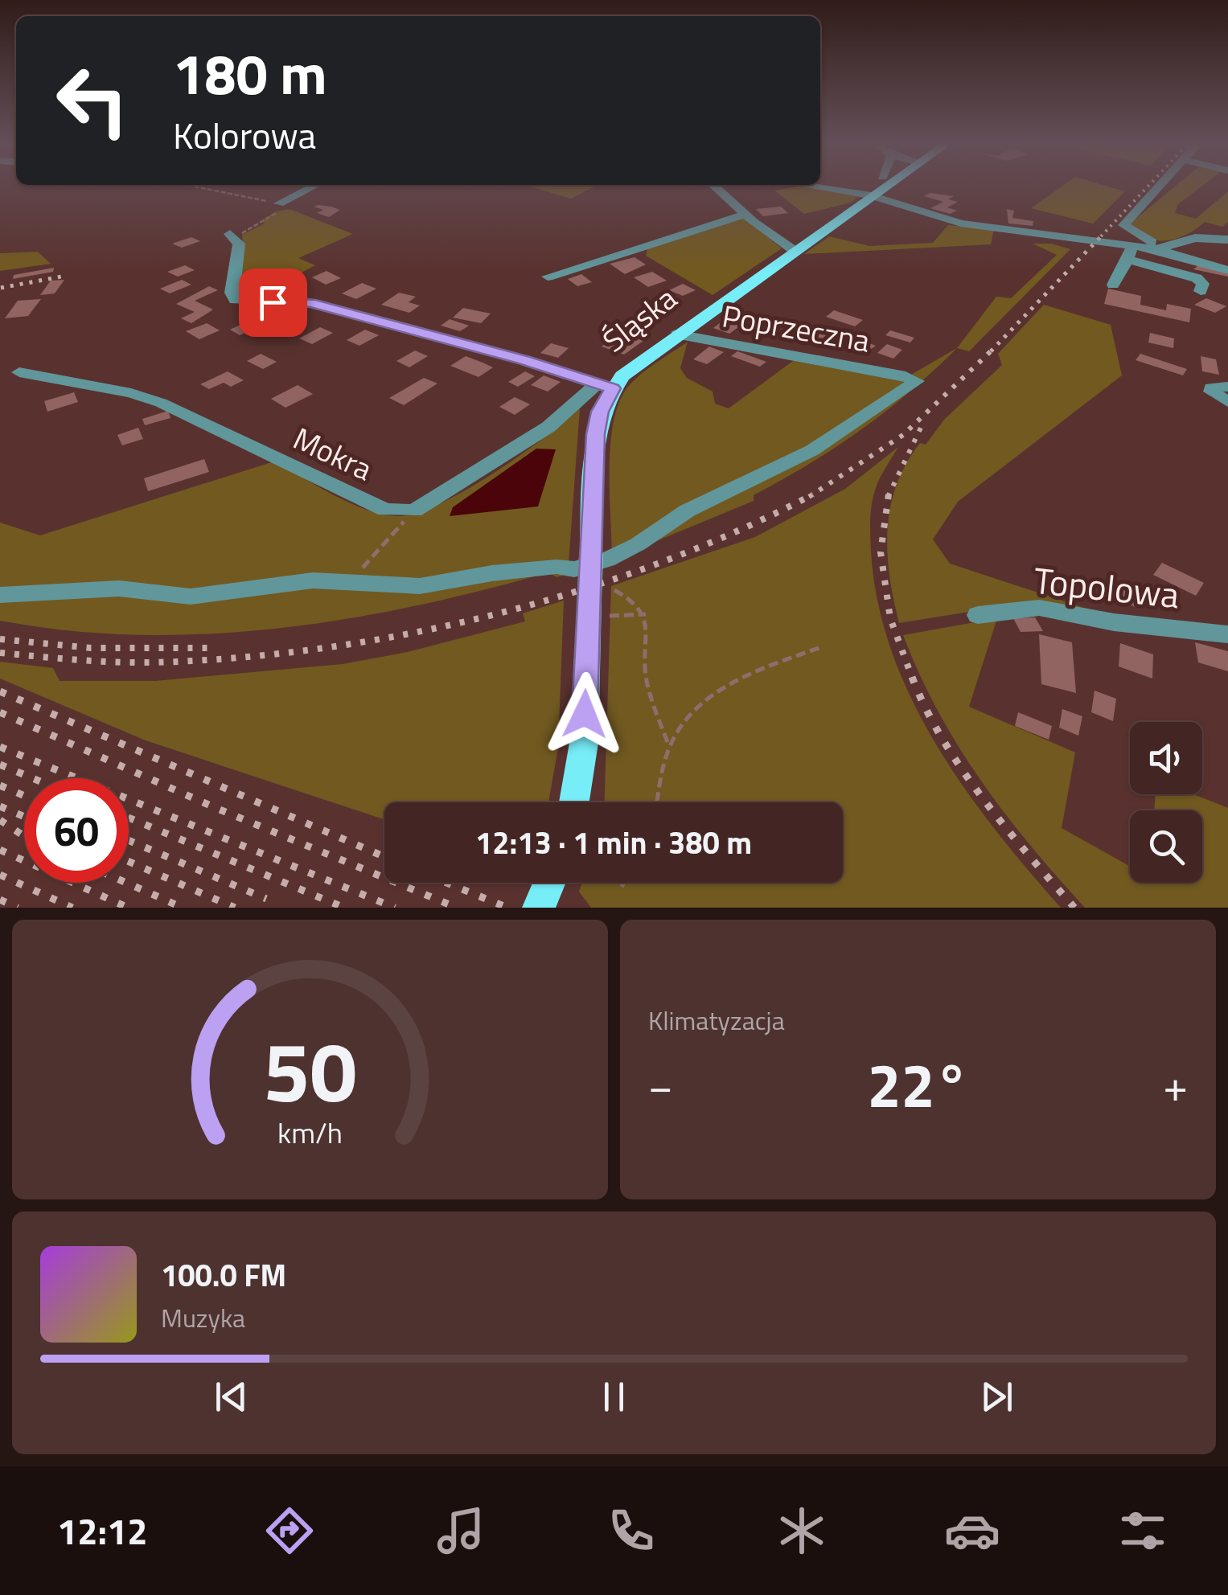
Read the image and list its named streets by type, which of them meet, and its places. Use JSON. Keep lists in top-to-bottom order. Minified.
{"streets":{"main road":["Śląska"],"street":["Poprzeczna","Mokra","Topolowa"]},"crossings":[["Śląska","Poprzeczna"]],"page":{"turn":["180 m","Kolorowa"],"limit":"60","trip":"12:13 · 1 min · 380 m","tile":"Klimatyzacja","heat":["−","22°","+"],"song":["100.0 FM","Muzyka"],"tabs":"12:12","gauge":["50","km/h"]}}
